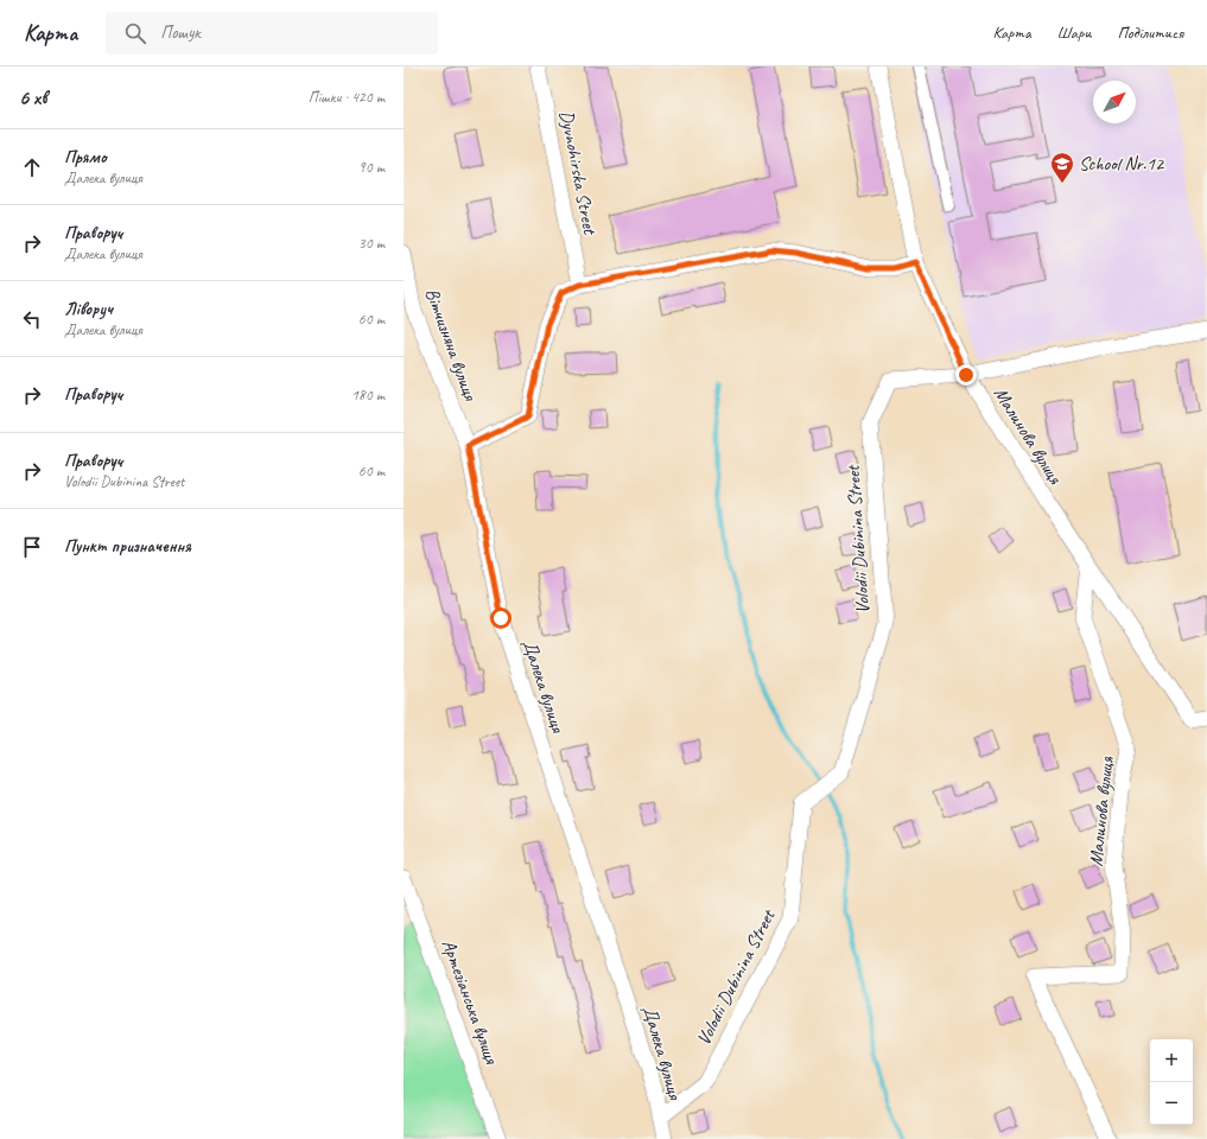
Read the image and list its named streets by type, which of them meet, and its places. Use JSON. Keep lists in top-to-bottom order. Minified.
{"streets":{"street":["Dyvnohirska Street","Вітчизняна вулиця","Малинова вулиця","Volodii Dubinina Street","Далека вулиця","Артезіанська вулиця"]},"crossings":[["Вітчизняна вулиця","Далека вулиця"],["Малинова вулиця","Volodii Dubinina Street"],["Volodii Dubinina Street","Далека вулиця"]],"places":{"school or university":["School Nr.12"]},"north":"top right","page":{"header":"Карта","search":"Пошук","nav":["Карта","Шари","Поділитися"],"heading":["6 хв","Пішки · 420 m"],"list":[["Прямо","Далека вулиця","90 m"],["Праворуч","Далека вулиця","30 m"],["Ліворуч","Далека вулиця","60 m"],["Праворуч","180 m"],["Праворуч","Volodii Dubinina Street","60 m"],"Пункт призначення"],"map_buttons":["+","−"]}}
